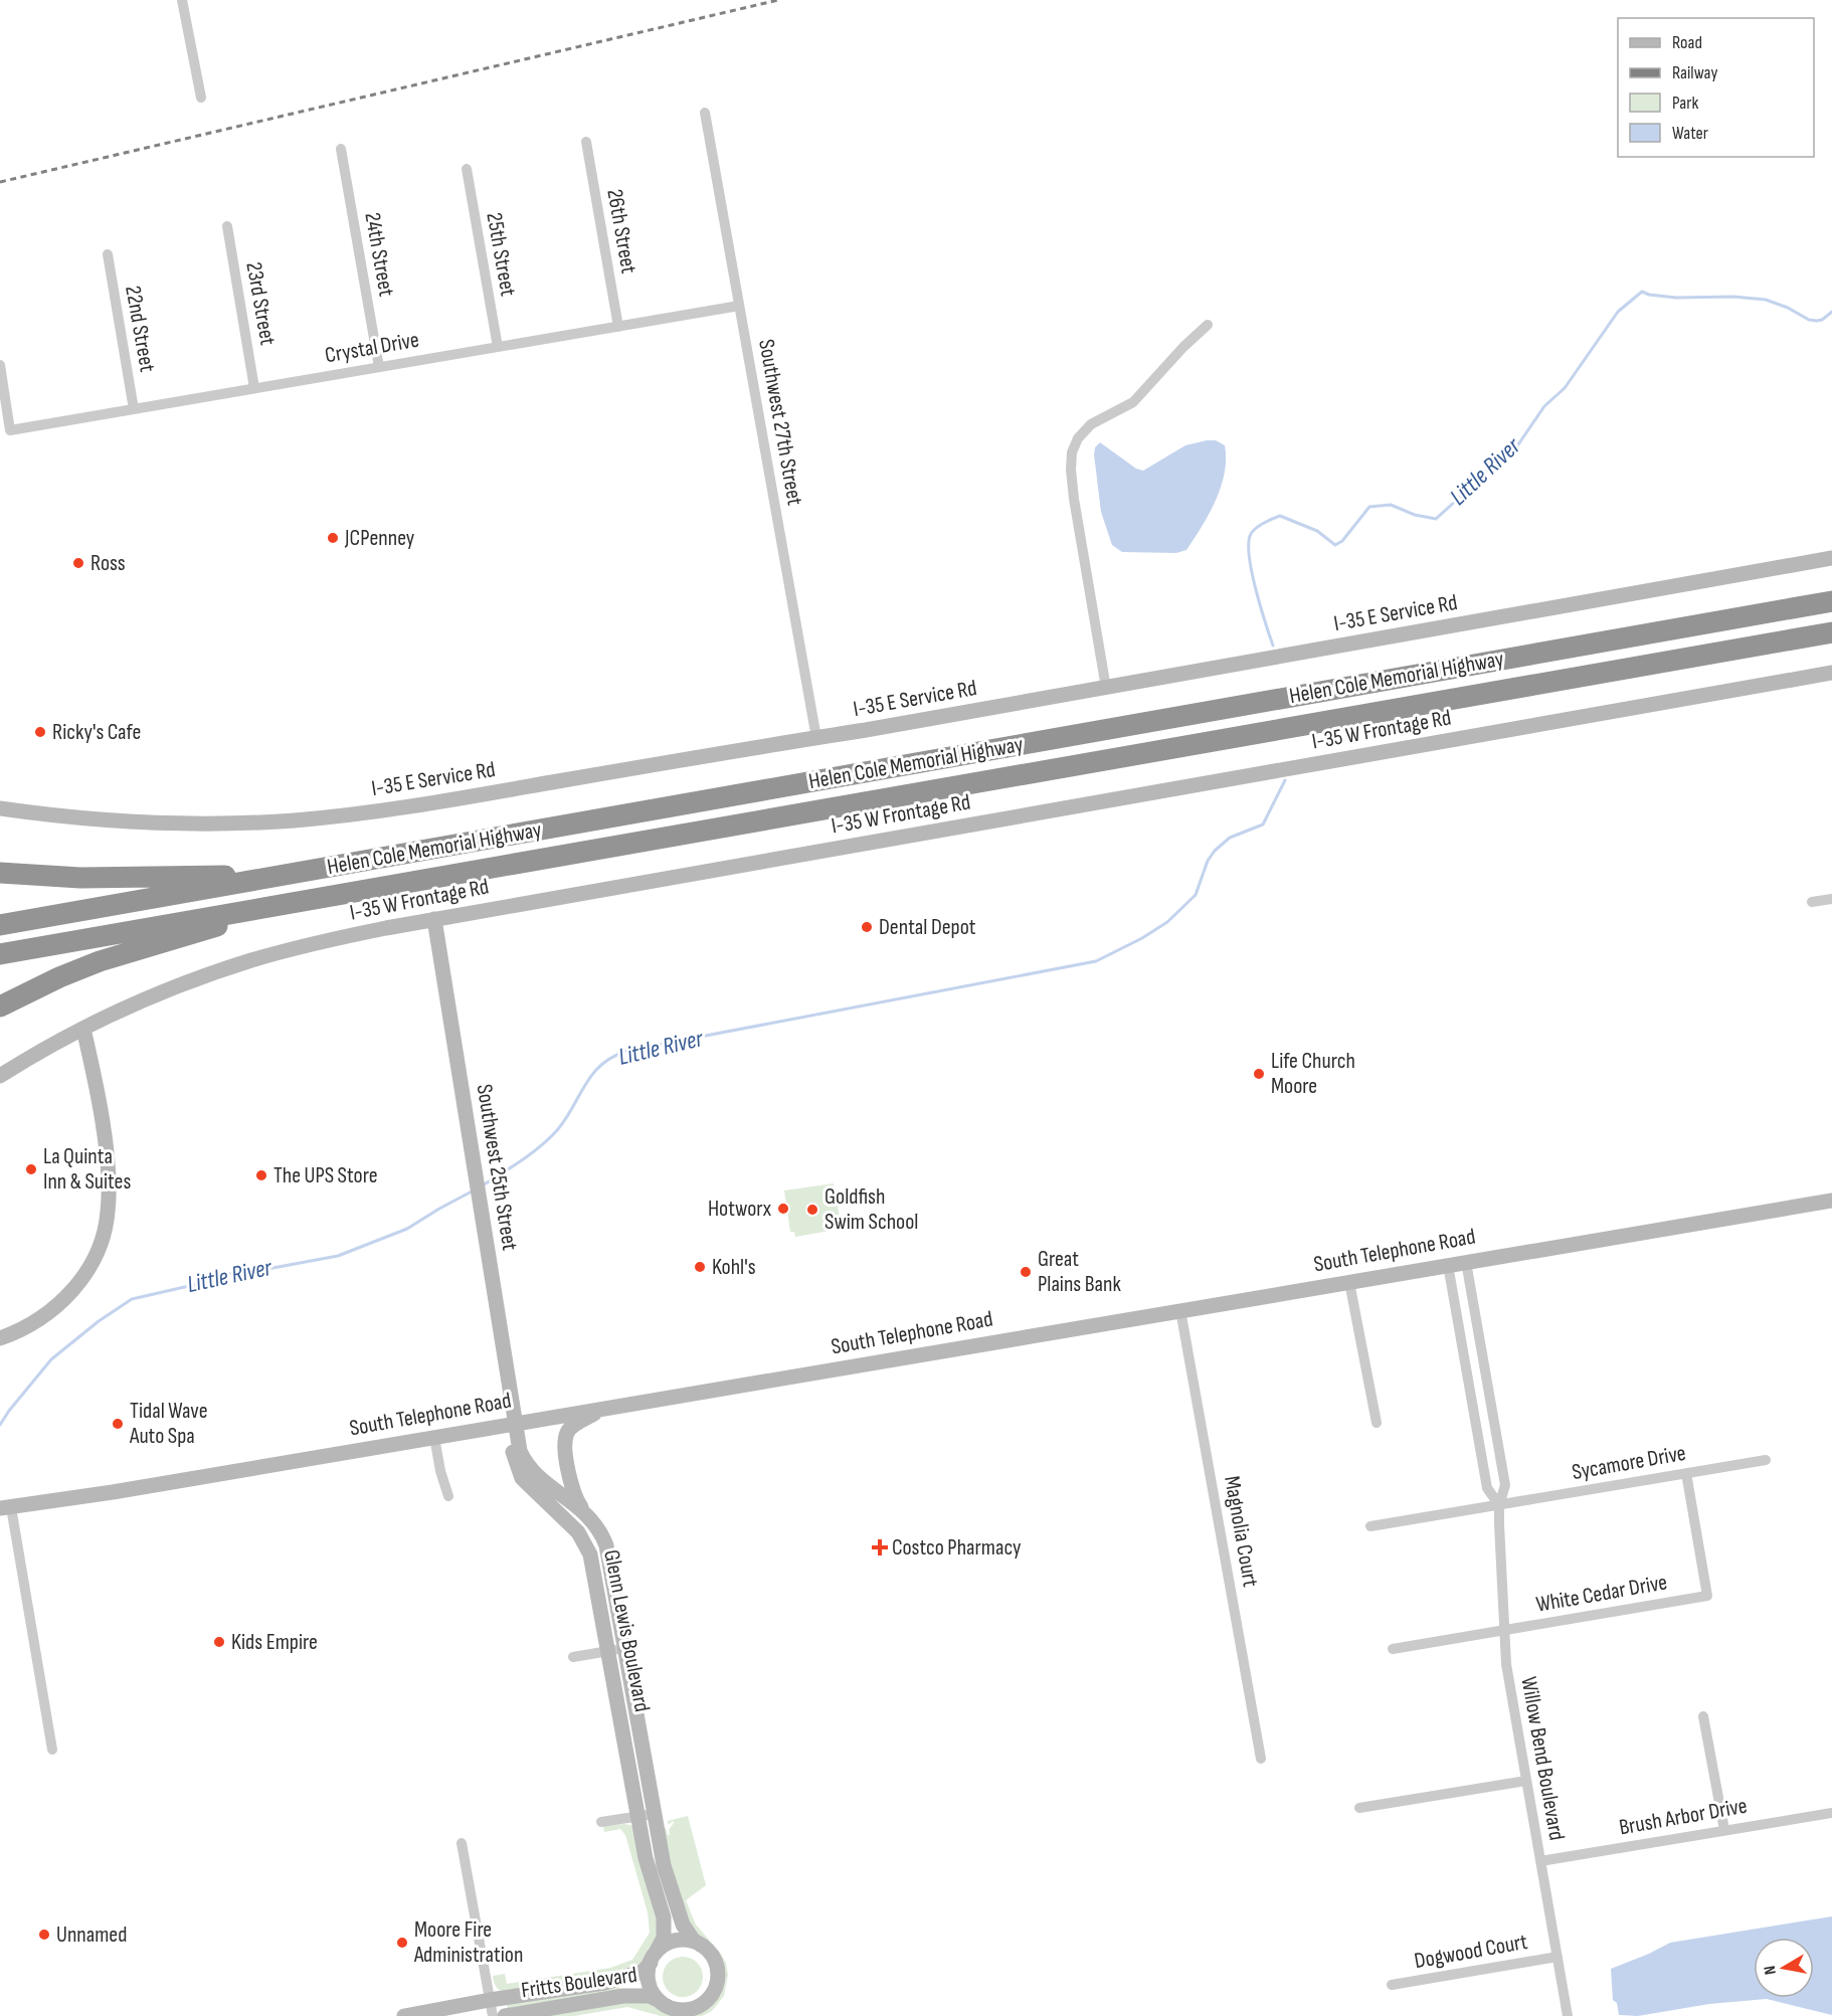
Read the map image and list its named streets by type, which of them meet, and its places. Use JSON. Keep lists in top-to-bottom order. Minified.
{"streets":{"highway":["Helen Cole Memorial Highway"],"street":["26th Street","24th Street","25th Street","23rd Street","22nd Street","Crystal Drive","Southwest 27th Street","I-35 E Service Rd","I-35 W Frontage Rd","Southwest 25th Street","South Telephone Road","Sycamore Drive","Magnolia Court","White Cedar Drive","Glenn Lewis Boulevard","Willow Bend Boulevard","Brush Arbor Drive","Dogwood Court","Fritts Boulevard"]},"crossings":[["26th Street","Crystal Drive"],["24th Street","Crystal Drive"],["25th Street","Crystal Drive"],["23rd Street","Crystal Drive"],["22nd Street","Crystal Drive"],["Crystal Drive","Southwest 27th Street"],["Southwest 27th Street","I-35 E Service Rd"],["I-35 W Frontage Rd","Southwest 25th Street"],["Southwest 25th Street","South Telephone Road"],["Southwest 25th Street","Glenn Lewis Boulevard"],["South Telephone Road","Magnolia Court"],["South Telephone Road","Glenn Lewis Boulevard"],["South Telephone Road","Willow Bend Boulevard"],["Sycamore Drive","White Cedar Drive"],["Sycamore Drive","Willow Bend Boulevard"],["White Cedar Drive","Willow Bend Boulevard"],["Glenn Lewis Boulevard","Fritts Boulevard"],["Willow Bend Boulevard","Brush Arbor Drive"],["Willow Bend Boulevard","Dogwood Court"]],"water":["Little River"],"places":{"other":["JCPenney","Ross","Ricky's Cafe","Dental Depot","Life Church Moore","La Quinta Inn & Suites","The UPS Store","Hotworx","Goldfish Swim School","Kohl's","Great Plains Bank","Tidal Wave Auto Spa","Kids Empire","Unnamed","Moore Fire Administration"],"health":["Costco Pharmacy"]},"legend":["Road","Railway","Park","Water"],"north":"left"}
